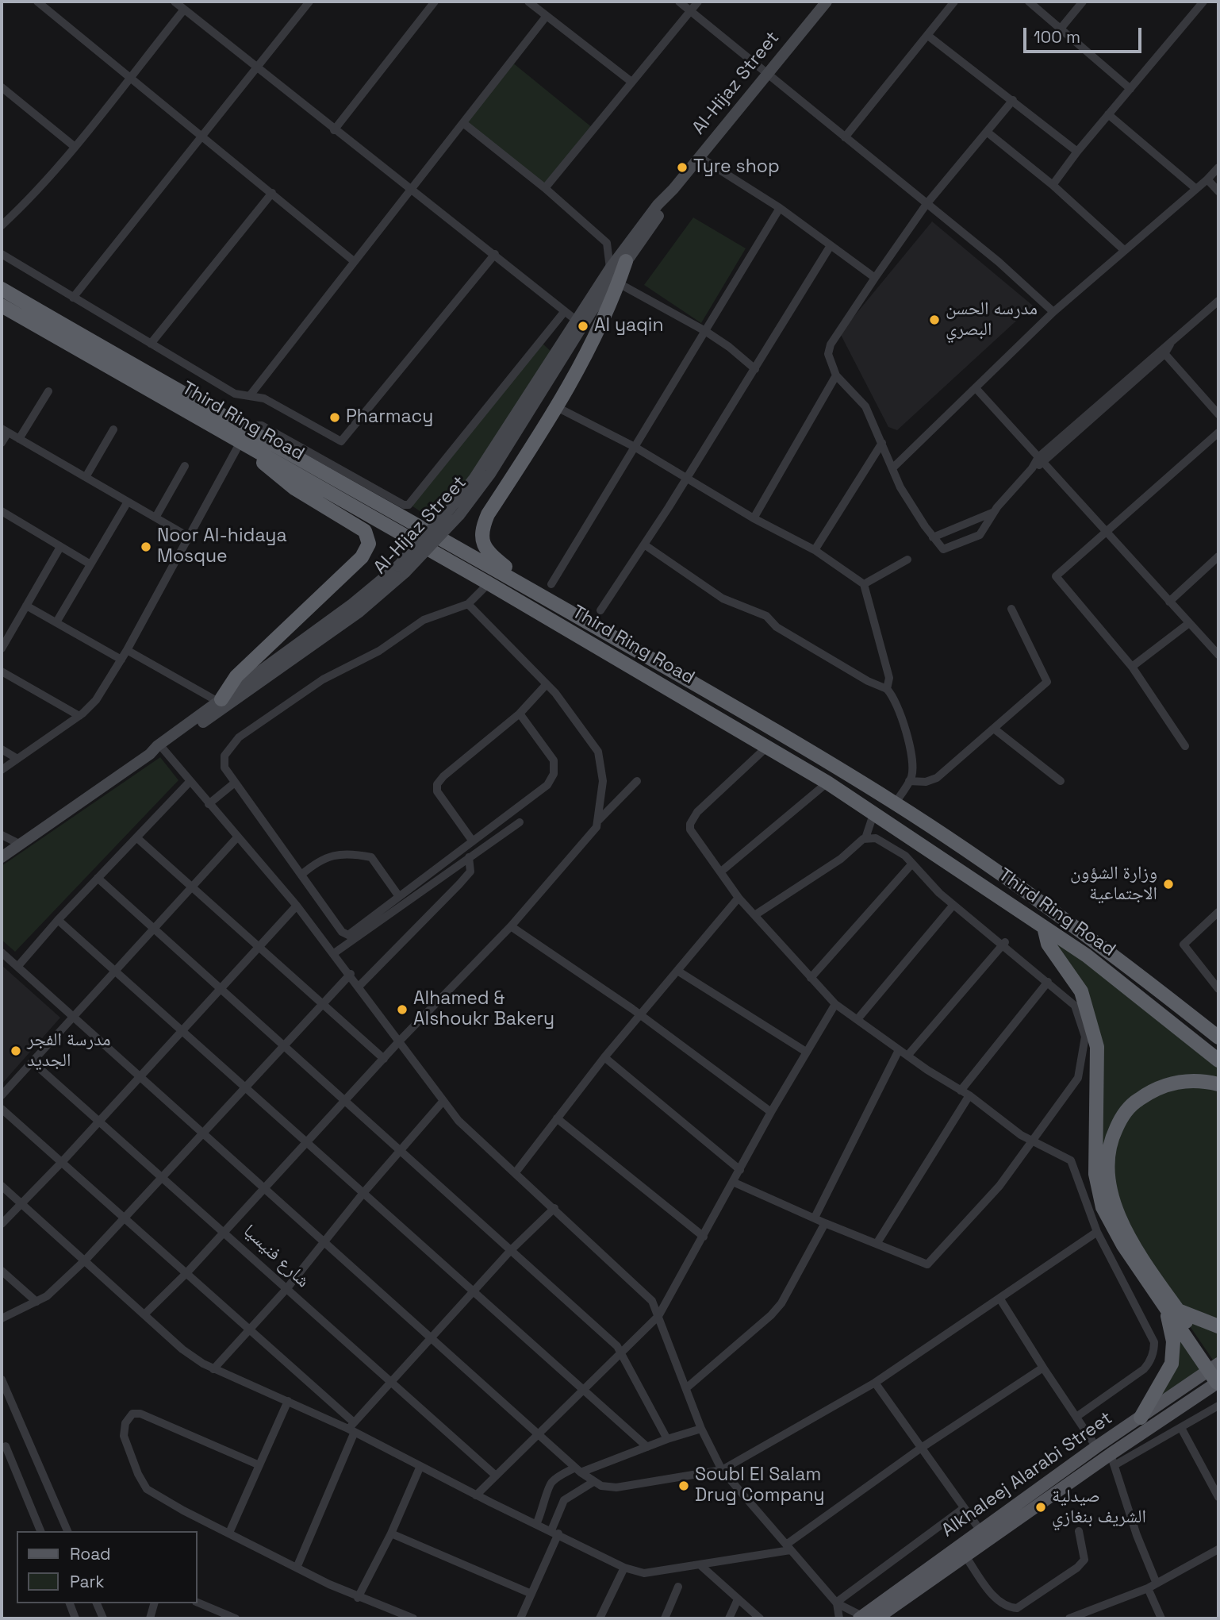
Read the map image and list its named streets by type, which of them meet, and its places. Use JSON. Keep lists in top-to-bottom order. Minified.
{"streets":{"highway":["Third Ring Road"],"main road":["Al-Hijaz Street","Alkhaleej Alarabi Street"],"street":["شارع فنيسيا"]},"places":["Tyre shop","مدرسه الحسن البصري","Al yaqin","Pharmacy","Noor Al-hidaya Mosque","وزارة الشؤون الاجتماعية","Alhamed & Alshoukr Bakery","مدرسة الفجر الجديد","Soubl El Salam Drug Company","صيدلية الشريف بنغازي"],"legend":["Road","Park"],"scale_bar":"100 m"}
